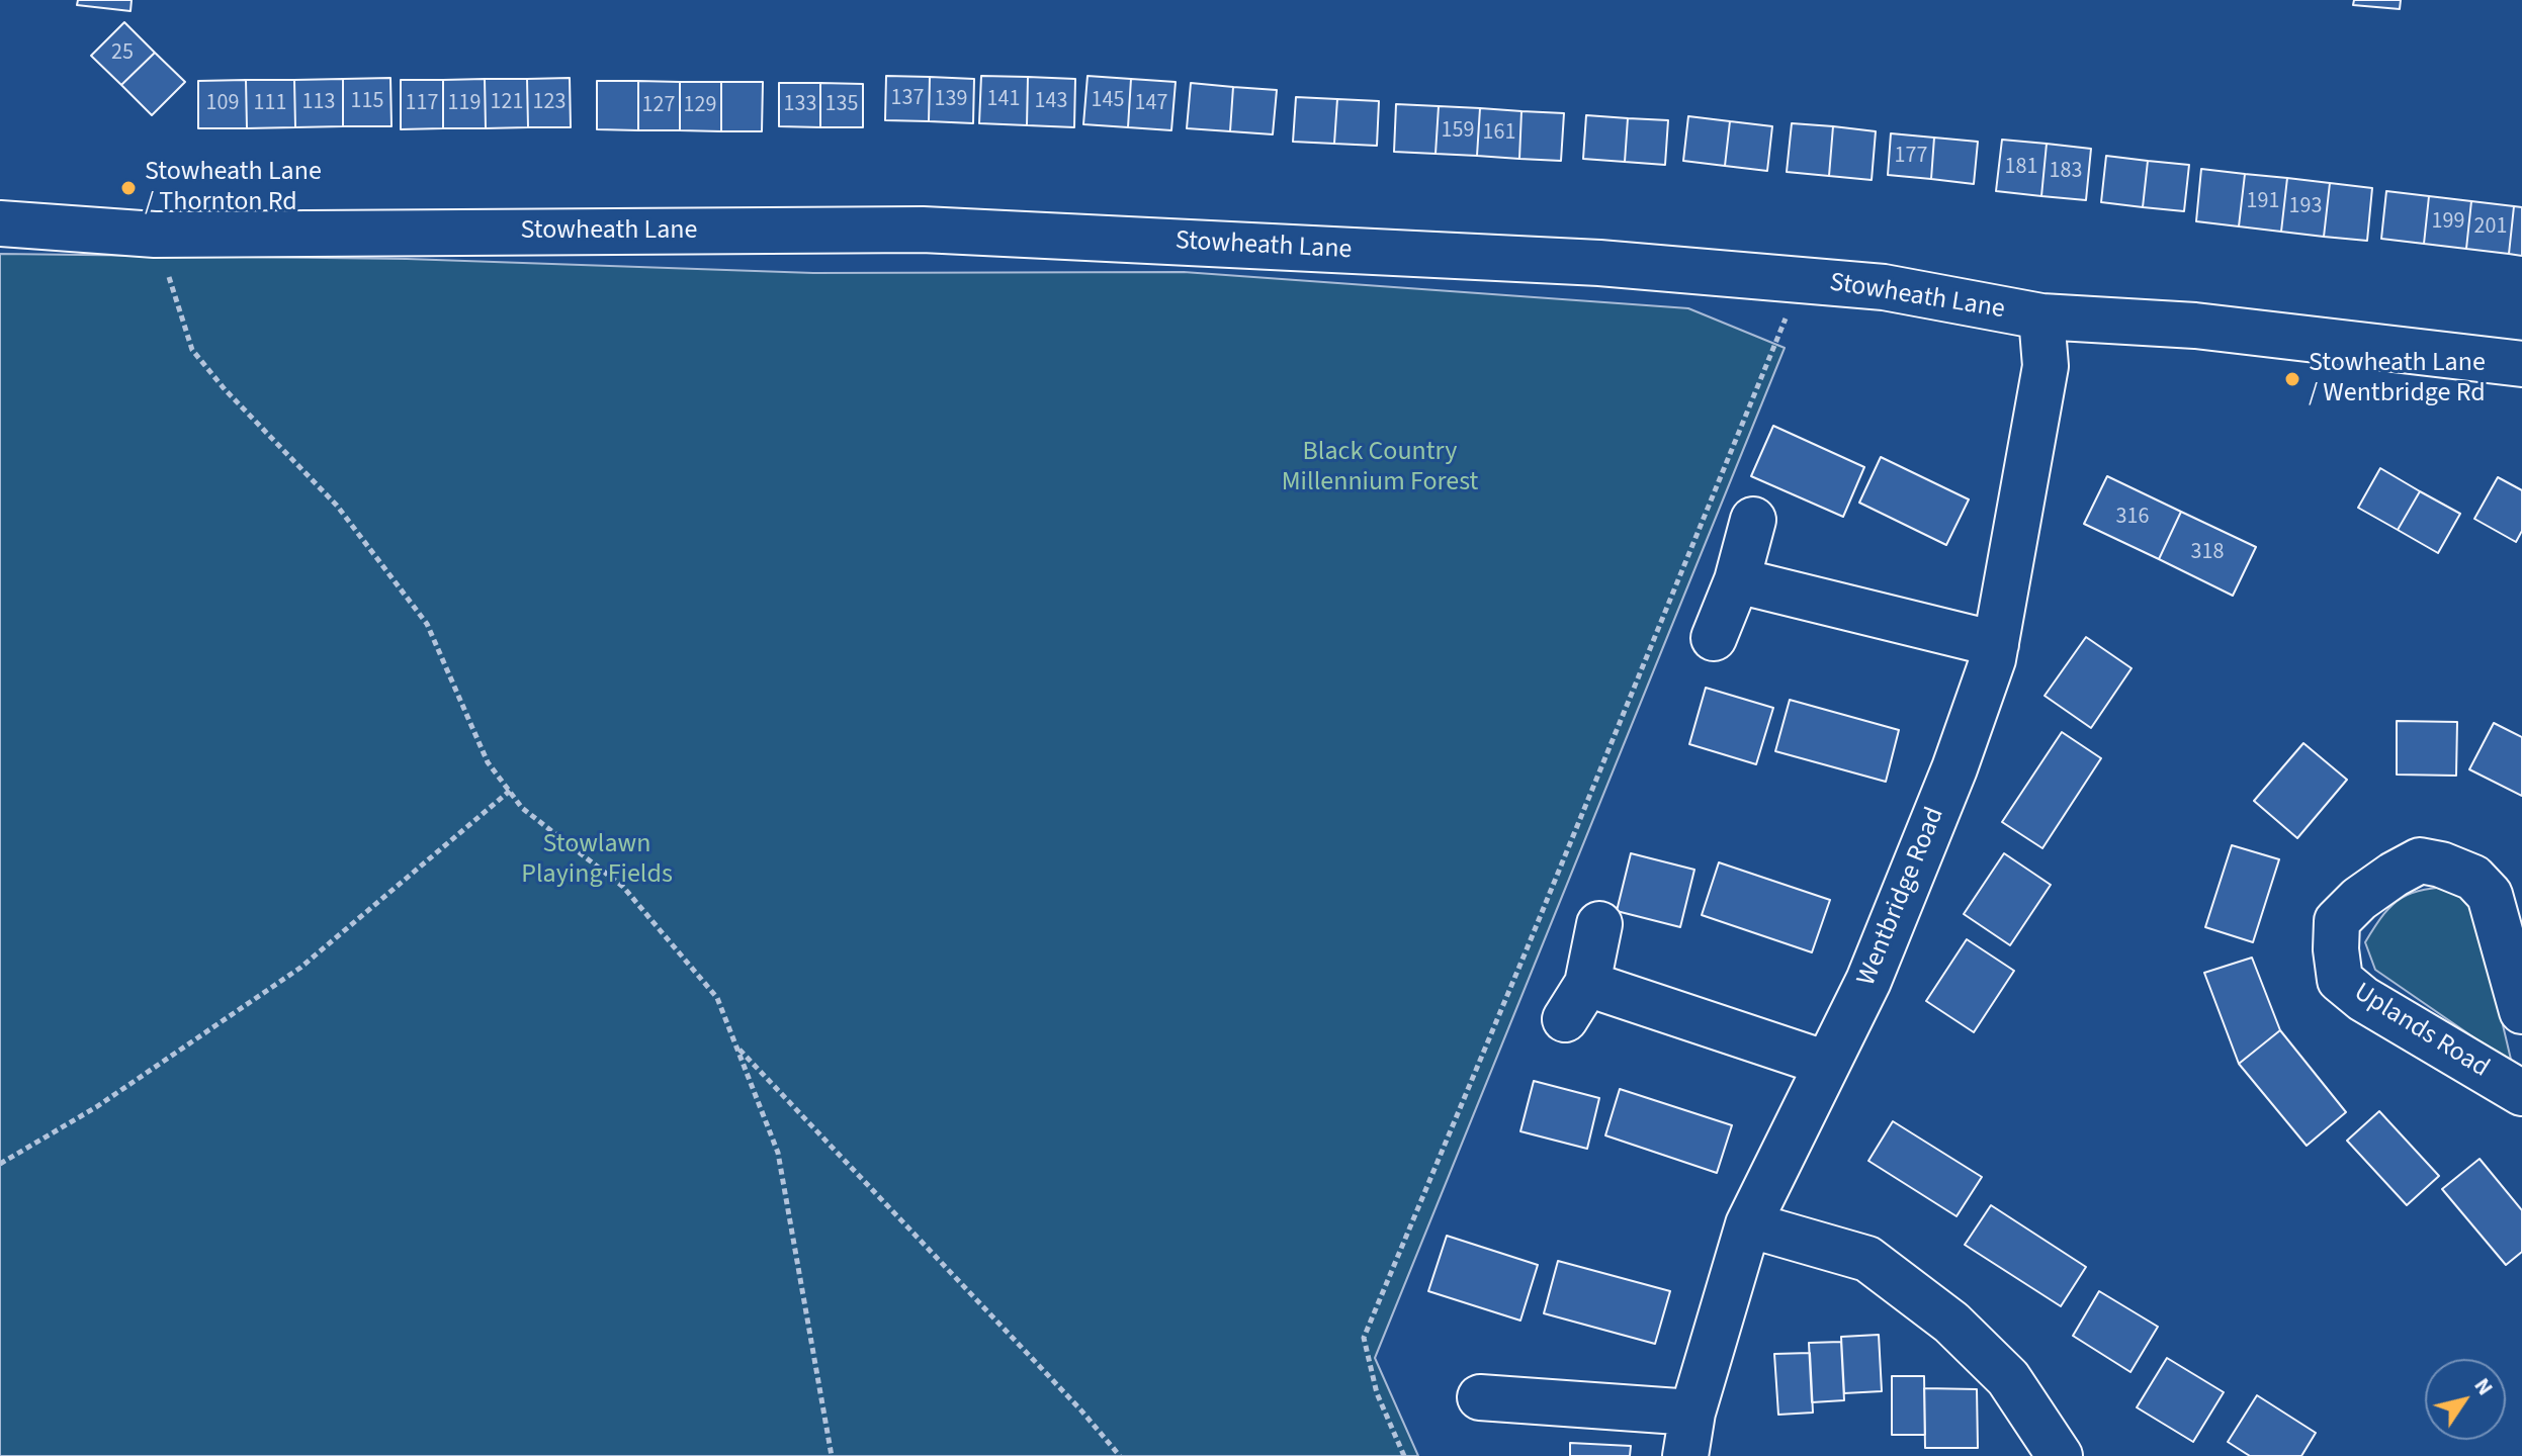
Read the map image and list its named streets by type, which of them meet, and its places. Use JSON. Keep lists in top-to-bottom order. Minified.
{"streets":{"street":["Stowheath Lane","Wentbridge Road","Uplands Road"]},"crossings":[["Stowheath Lane","Wentbridge Road"]],"parks":["Black Country Millennium Forest","Stowlawn Playing Fields"],"places":["Stowheath Lane / Thornton Rd","Stowheath Lane / Wentbridge Rd"],"house_numbers":["25","137","139","141","145","115","143","113","121","123","109","111","117","119","147","133","135","127","129","159","161","177","181","183","191","193","199","201","316","318"],"north":"top right"}
